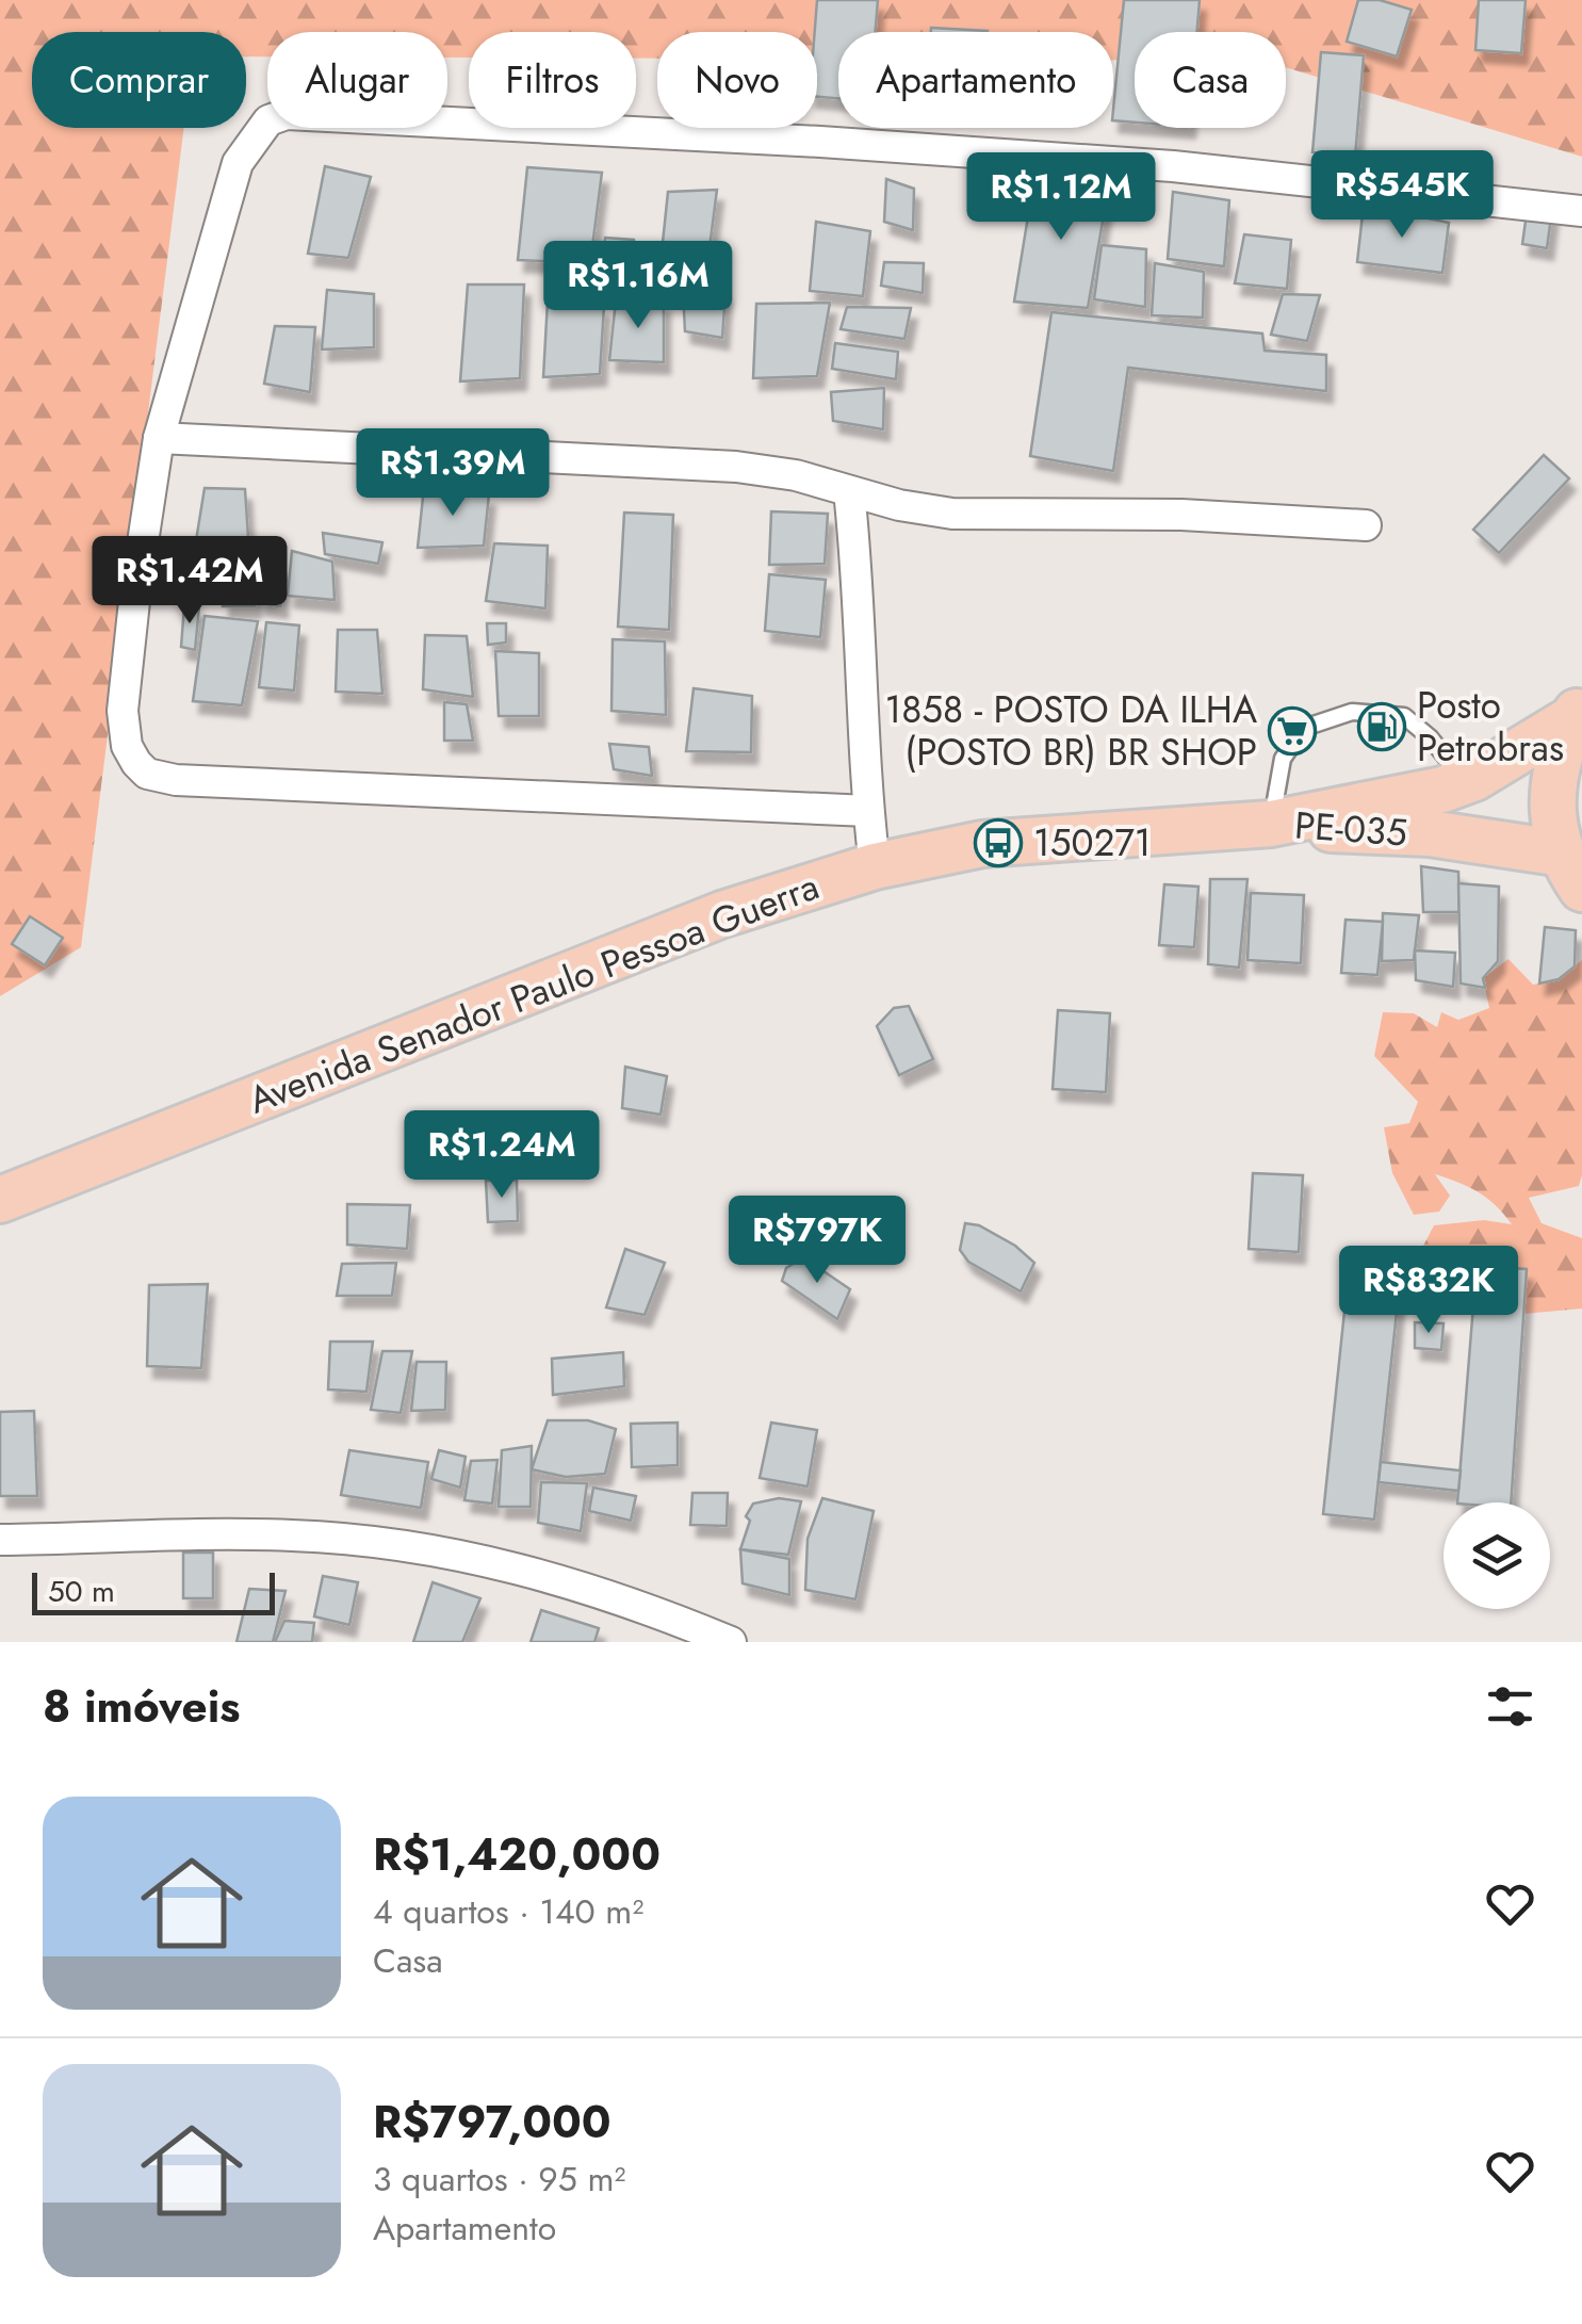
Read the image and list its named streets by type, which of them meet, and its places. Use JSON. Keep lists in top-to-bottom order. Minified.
{"streets":{"main road":["PE-035","Avenida Senador Paulo Pessoa Guerra"]},"crossings":[["PE-035","Avenida Senador Paulo Pessoa Guerra"]],"places":{"fuel station":["Posto Petrobras"],"supermarket":["1858 - POSTO DA ILHA (POSTO BR) BR SHOP"],"bus stop":["150271"]},"scale_bar":"50 m","page":{"chip":["Comprar","Alugar","Filtros","Novo","Apartamento","Casa"],"price":["R$545K","R$1.12M","R$1.16M","R$1.39M","R$1.42M","R$1.24M","R$797K","R$832K"],"scale":"50 m","heading":"8 imóveis","list":[{"name":"R$1,420,000","note":"4 quartos · 140 m² · Casa"},{"name":"R$797,000","note":"3 quartos · 95 m² · Apartamento"}]}}
